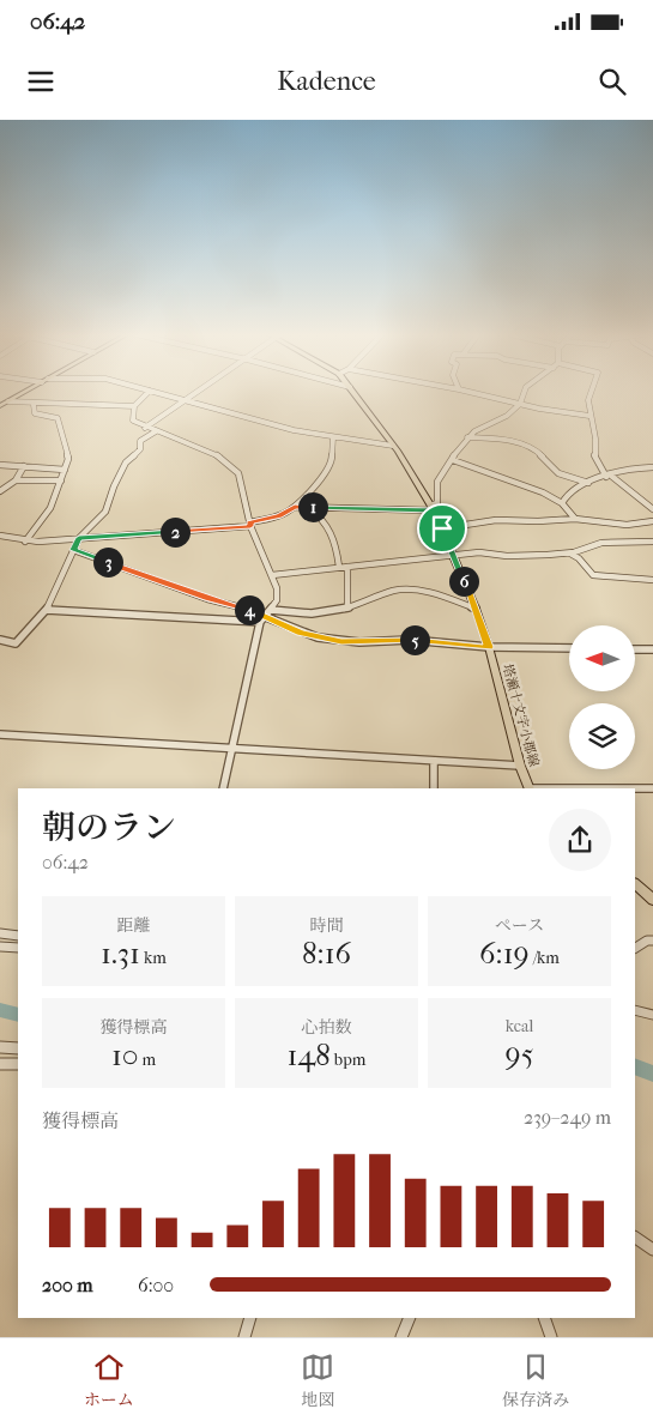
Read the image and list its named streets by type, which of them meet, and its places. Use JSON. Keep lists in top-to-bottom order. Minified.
{"streets":{"main road":["塔瀬十文字小郡線"]},"north":"left","page":{"status":"06:42","header":"Kadence","pins":["1","2","3","6","4","5"],"heading":["朝のラン","06:42"],"stats":[["距離","1.31 km"],["時間","8:16"],["ペース","6:19 /km"],["獲得標高","10 m"],["心拍数","148 bpm"],["kcal","95"]],"chart":["獲得標高","239–249 m"],"list":[{"name":"200 m","note":"6:00"}],"tabs":["ホーム","地図","保存済み"]}}
